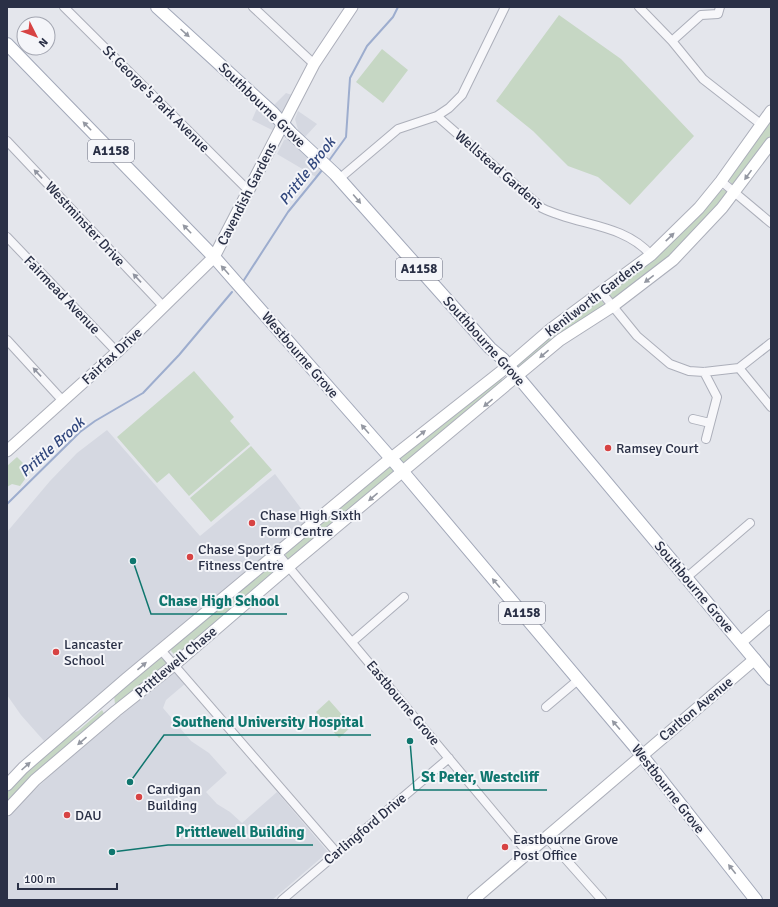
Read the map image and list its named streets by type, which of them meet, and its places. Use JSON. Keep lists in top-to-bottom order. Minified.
{"streets":{"main road":["Southbourne Grove","A1158","Westbourne Grove"],"street":["St George's Park Avenue","Wellstead Gardens","Cavendish Gardens","Westminster Drive","Fairmead Avenue","Kenilworth Gardens","Fairfax Drive","Prittlewell Chase","Eastbourne Grove","Carlton Avenue","Carlingford Drive"]},"crossings":[["St George's Park Avenue","Cavendish Gardens"],["Southbourne Grove","Cavendish Gardens"],["Southbourne Grove","Kenilworth Gardens"],["Southbourne Grove","Carlton Avenue"],["Wellstead Gardens","Kenilworth Gardens"],["Cavendish Gardens","Westbourne Grove"],["Cavendish Gardens","Fairfax Drive"],["Westminster Drive","Fairfax Drive"],["Fairmead Avenue","Fairfax Drive"],["Kenilworth Gardens","Westbourne Grove"],["Kenilworth Gardens","Prittlewell Chase"],["Westbourne Grove","Fairfax Drive"],["Westbourne Grove","Prittlewell Chase"],["Westbourne Grove","Carlton Avenue"],["Prittlewell Chase","Eastbourne Grove"],["Eastbourne Grove","Carlton Avenue"],["Eastbourne Grove","Carlingford Drive"]],"one_way":["Southbourne Grove","Westminster Drive","Westbourne Grove"],"water":["Prittle Brook"],"places":["Ramsey Court","Chase High Sixth Form Centre","Chase Sport & Fitness Centre","Chase High School","Lancaster School","St Peter, Westcliff","Southend University Hospital","Cardigan Building","DAU","Eastbourne Grove Post Office","Prittlewell Building"],"scale_bar":"100 m","north":"bottom right"}
